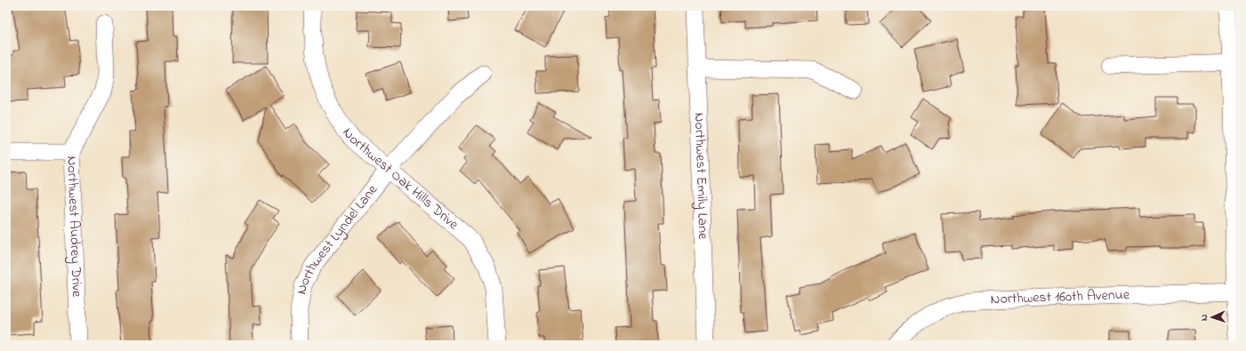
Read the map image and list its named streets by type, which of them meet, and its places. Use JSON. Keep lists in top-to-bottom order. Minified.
{"streets":{"street":["Northwest Emily Lane","Northwest Oak Hills Drive","Northwest Audrey Drive","Northwest Lyndel Lane","Northwest 160th Avenue"]},"crossings":[["Northwest Oak Hills Drive","Northwest Lyndel Lane"]],"north":"left"}
